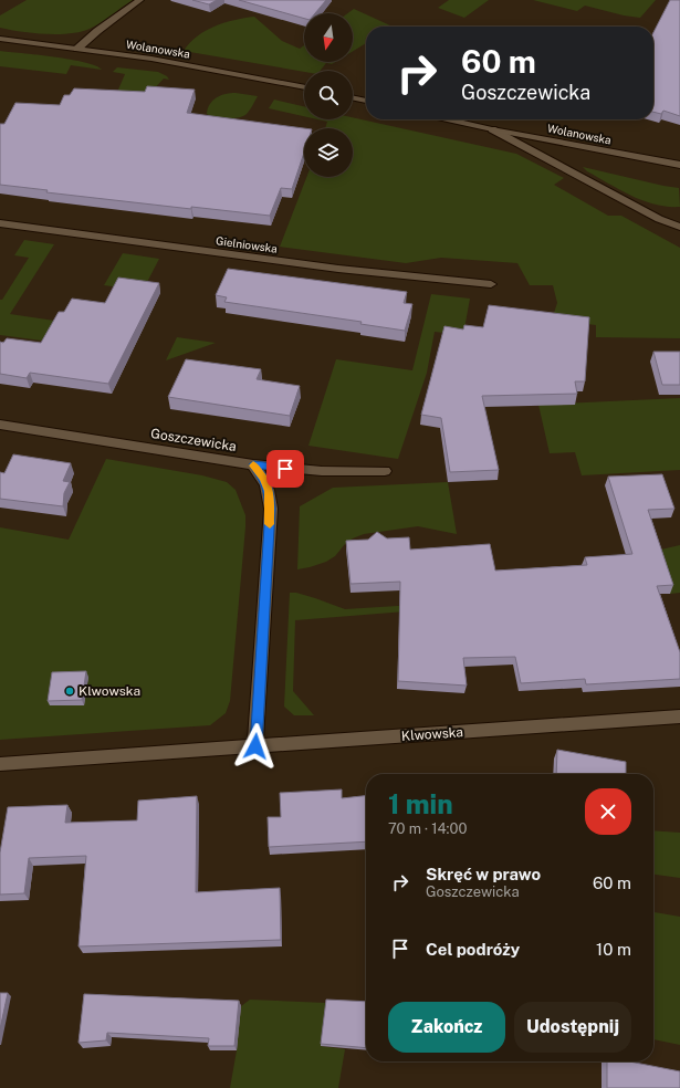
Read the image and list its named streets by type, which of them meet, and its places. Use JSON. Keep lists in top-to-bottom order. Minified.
{"streets":{"street":["Wolanowska","Gielniowska","Goszczewicka","Klwowska"]},"places":["Klwowska"],"north":"bottom","page":{"turn":["60 m","Goszczewicka"],"heading":["1 min","70 m · 14:00"],"list":[{"name":"Skręć w prawo","note":"Goszczewicka","value":"60 m"},{"name":"Cel podróży","value":"10 m"}],"buttons":["Zakończ","Udostępnij"]}}
